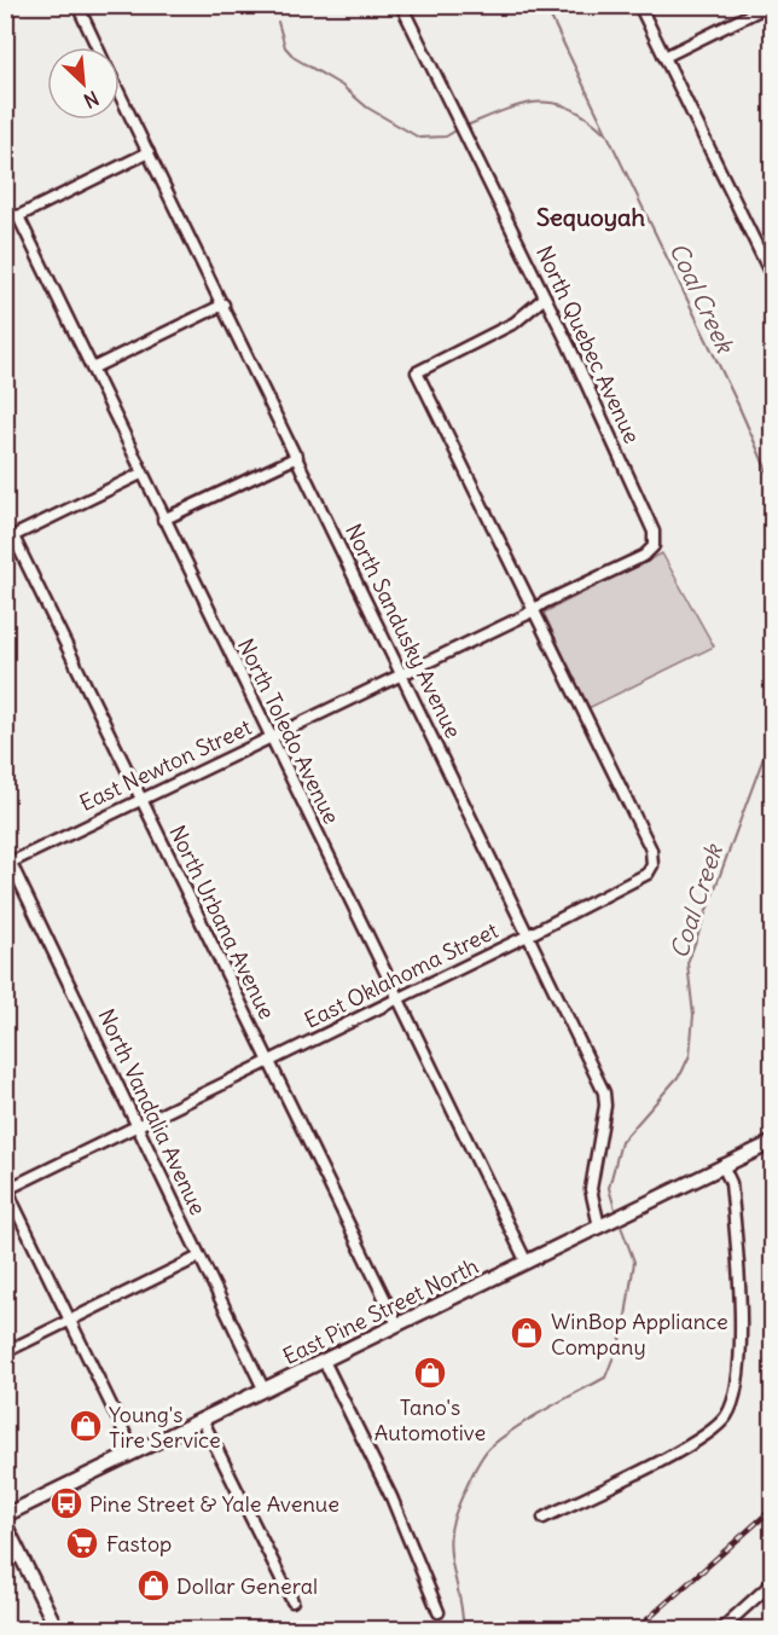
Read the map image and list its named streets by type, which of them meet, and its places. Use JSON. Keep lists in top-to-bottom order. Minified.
{"streets":{"main road":["East Pine Street North"],"street":["North Quebec Avenue","North Sandusky Avenue","North Toledo Avenue","East Newton Street","North Urbana Avenue","East Oklahoma Street","North Vandalia Avenue"]},"crossings":[["North Quebec Avenue","East Newton Street"],["North Sandusky Avenue","East Newton Street"],["North Sandusky Avenue","East Oklahoma Street"],["North Sandusky Avenue","East Pine Street North"],["North Toledo Avenue","East Newton Street"],["North Toledo Avenue","East Oklahoma Street"],["North Toledo Avenue","East Pine Street North"],["East Newton Street","North Urbana Avenue"],["East Newton Street","East Oklahoma Street"],["East Newton Street","North Vandalia Avenue"],["North Urbana Avenue","East Oklahoma Street"],["North Urbana Avenue","East Pine Street North"],["East Oklahoma Street","North Vandalia Avenue"],["North Vandalia Avenue","East Pine Street North"]],"districts":["Sequoyah"],"water":["Coal Creek"],"places":{"shop":["WinBop Appliance Company","Tano's Automotive","Young's Tire Service","Dollar General"],"bus stop":["Pine Street & Yale Avenue"],"supermarket":["Fastop"]},"north":"bottom right"}
